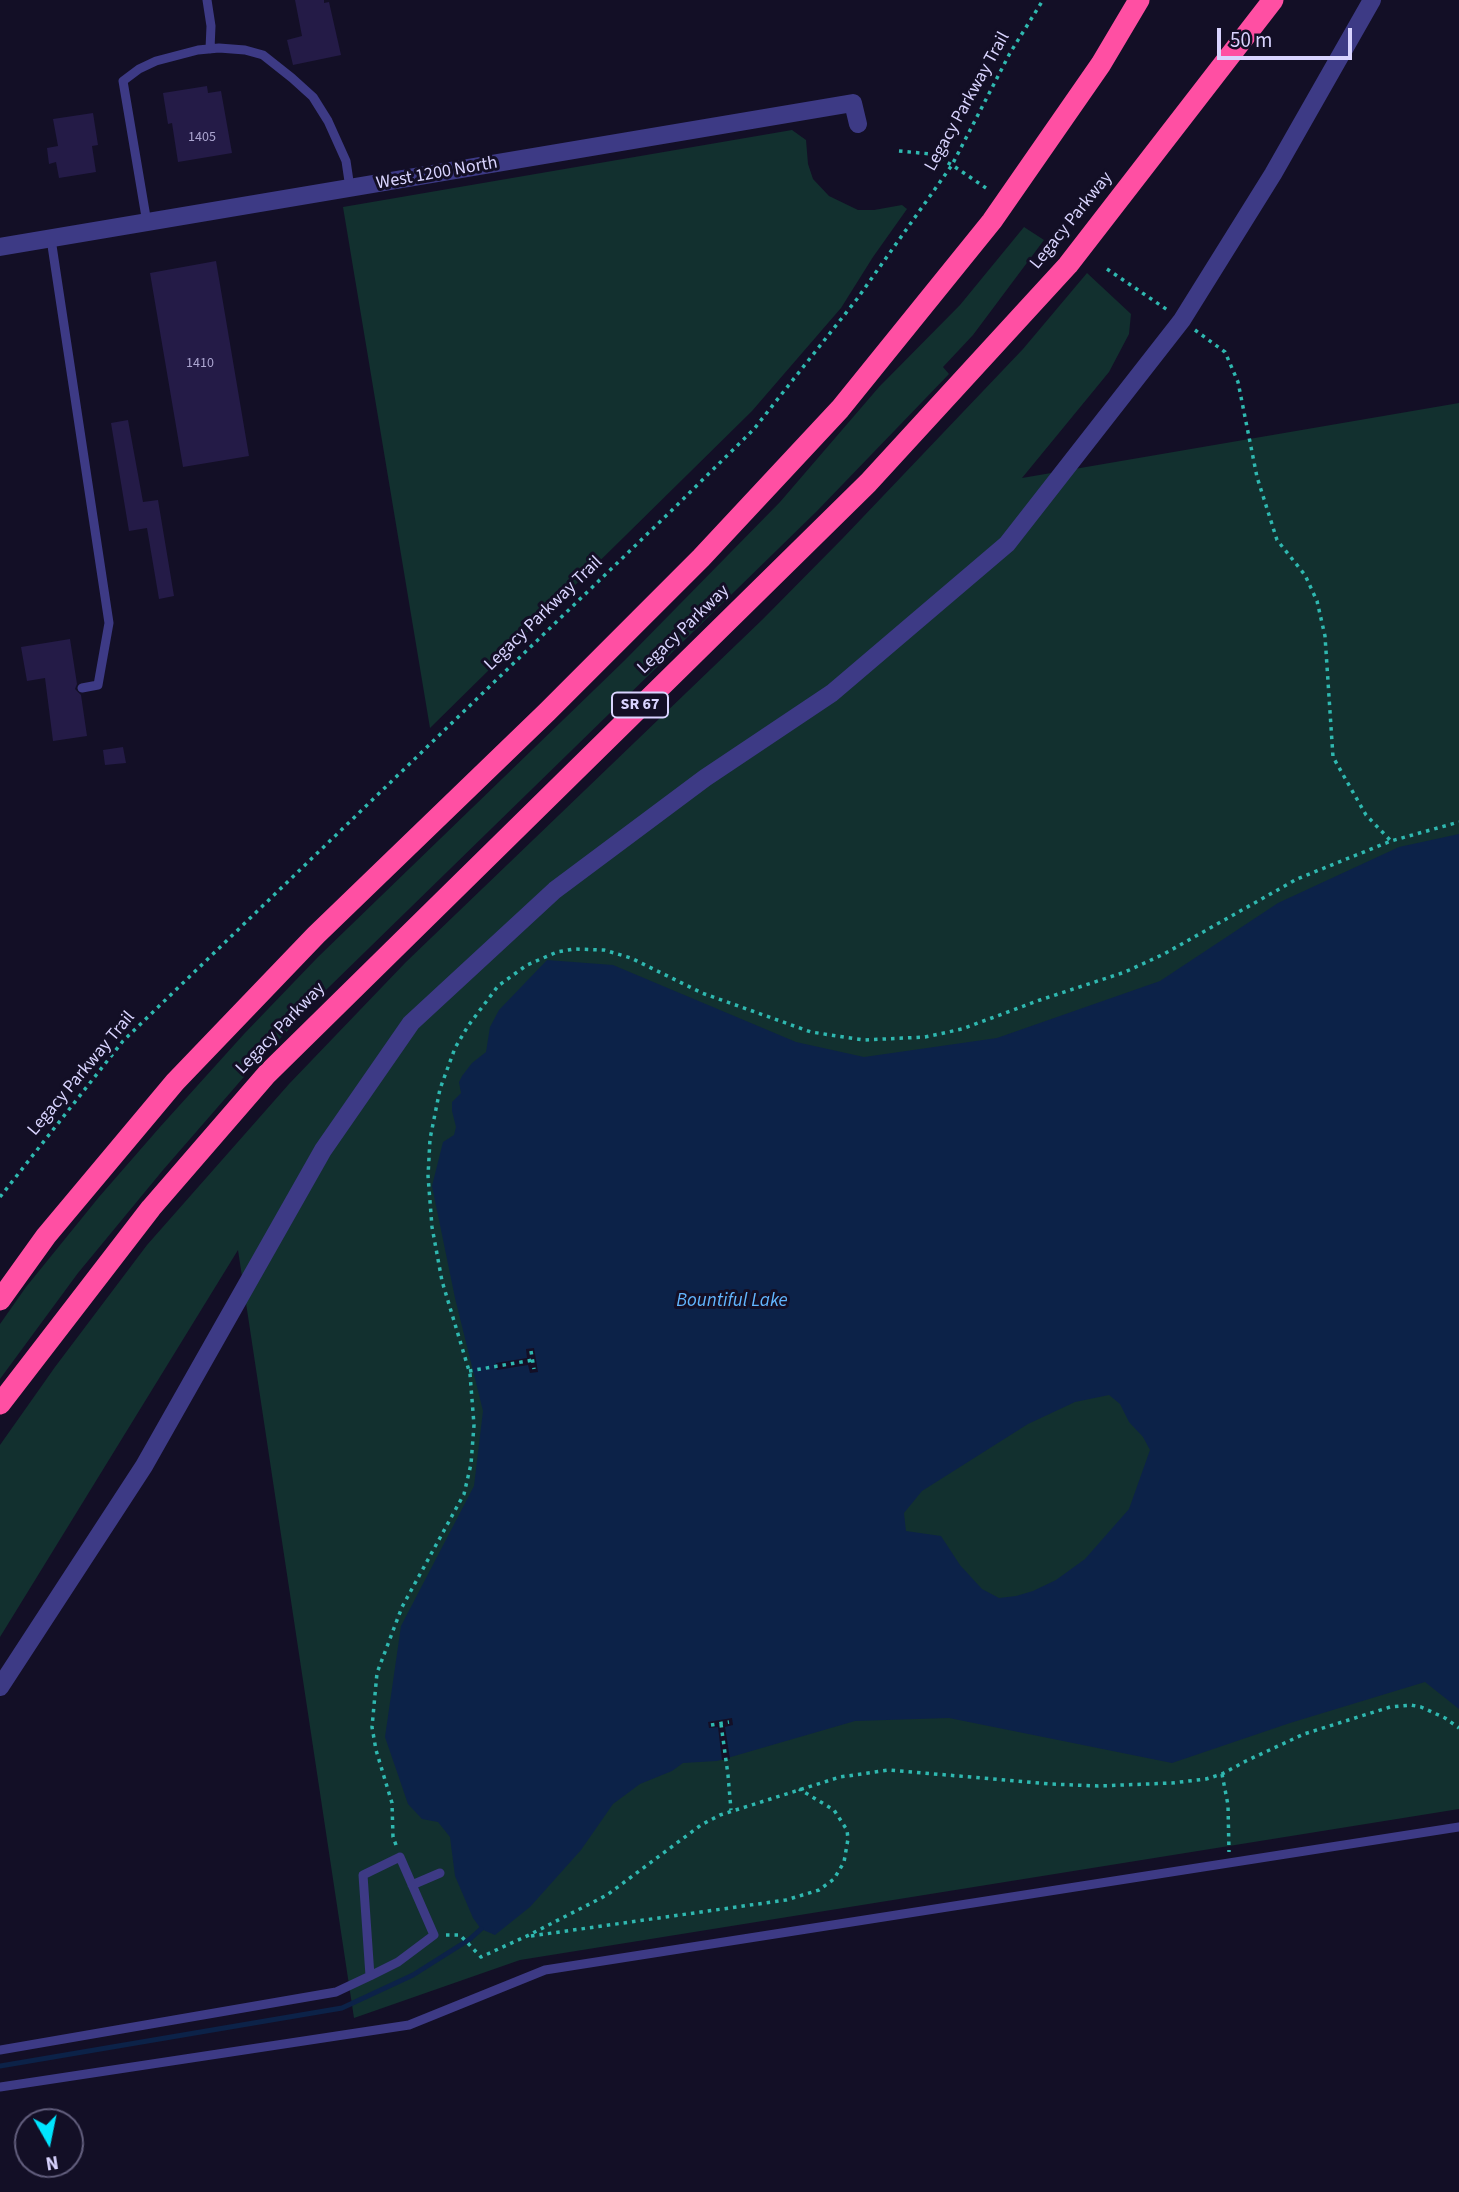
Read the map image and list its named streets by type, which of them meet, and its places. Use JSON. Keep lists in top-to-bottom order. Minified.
{"streets":{"highway":["Legacy Parkway","SR 67"],"street":["West 1200 North"],"path":["Legacy Parkway Trail"]},"water":["Bountiful Lake"],"house_numbers":["1405","1410"],"scale_bar":"50 m","north":"bottom"}
